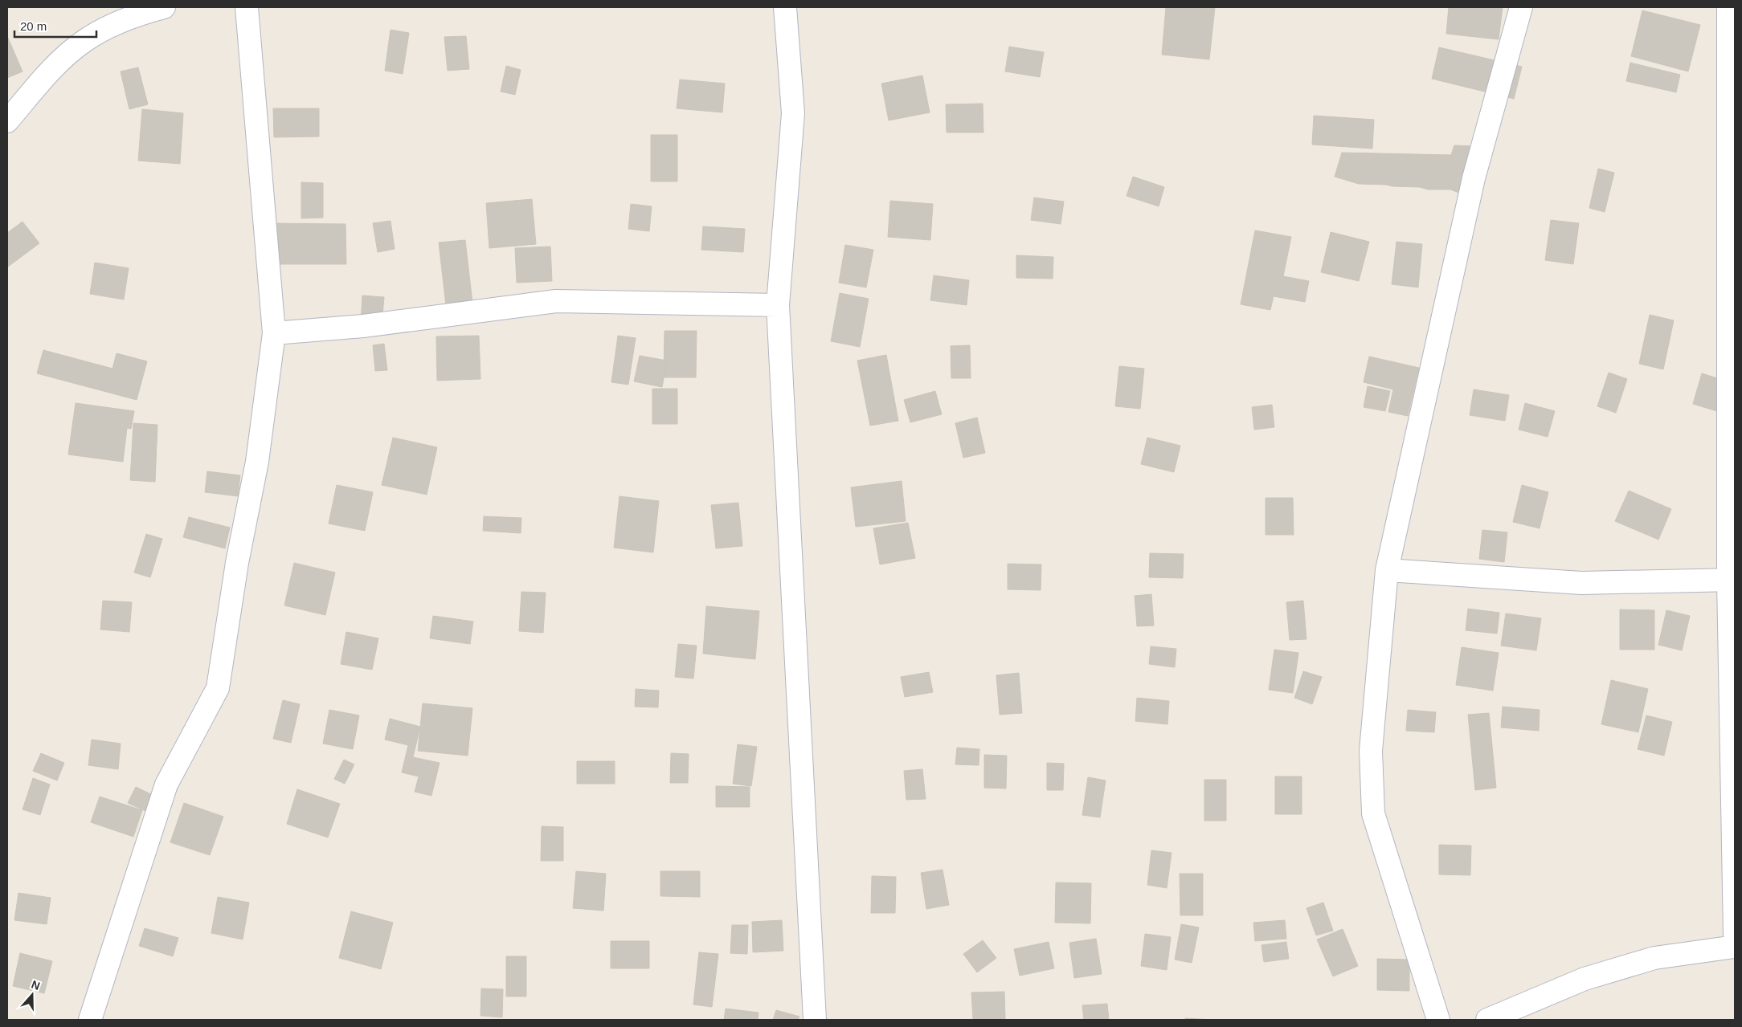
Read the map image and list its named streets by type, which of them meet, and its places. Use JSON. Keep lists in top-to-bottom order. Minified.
{"scale_bar":"20 m","north":"top"}
